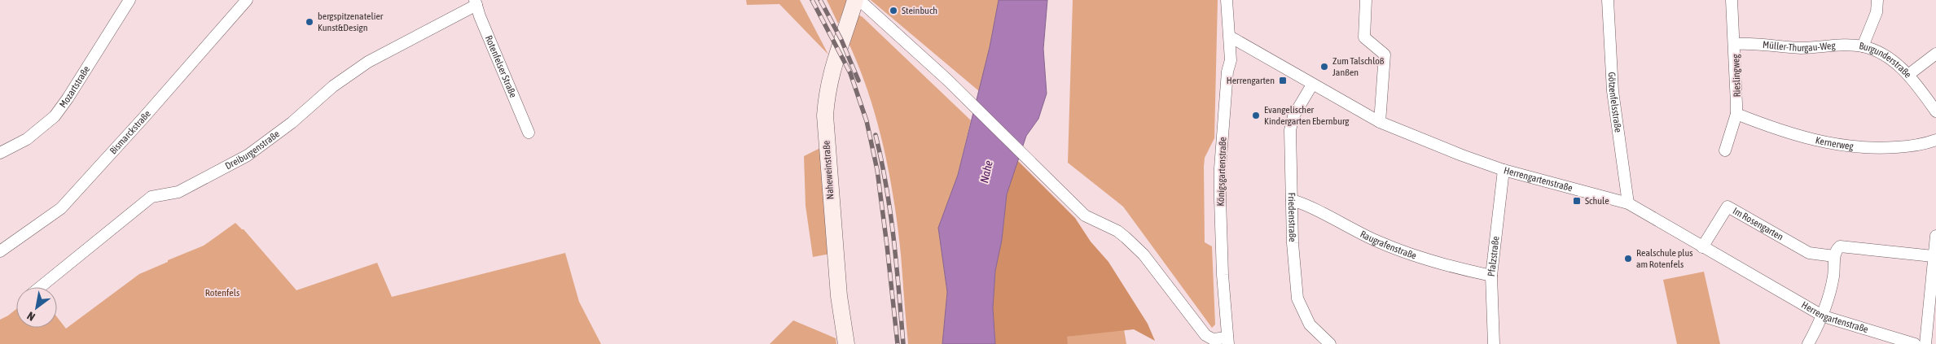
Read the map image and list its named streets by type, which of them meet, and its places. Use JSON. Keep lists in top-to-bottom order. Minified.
{"streets":{"main road":["Naheweinstraße"],"street":["Müller-Thurgau-Weg","Burgunderstraße","Rotenfelser Straße","Rieslingweg","Mozartstraße","Götzenfelsstraße","Bismarckstraße","Kernerweg","Dreiburgenstraße","Königsgartenstraße","Herrengartenstraße","Friedenstraße","Im Rosengarten","Raugrafenstraße","Pfalzstraße"]},"crossings":[["Müller-Thurgau-Weg","Burgunderstraße"],["Müller-Thurgau-Weg","Rieslingweg"],["Rotenfelser Straße","Dreiburgenstraße"],["Rieslingweg","Kernerweg"],["Götzenfelsstraße","Herrengartenstraße"],["Königsgartenstraße","Herrengartenstraße"],["Herrengartenstraße","Friedenstraße"],["Herrengartenstraße","Im Rosengarten"],["Herrengartenstraße","Pfalzstraße"],["Friedenstraße","Raugrafenstraße"],["Raugrafenstraße","Pfalzstraße"]],"water":["Nahe"],"parks":["Rotenfels"],"places":{"other":["Steinbuch","bergspitzenatelier Kunst&Design","Zum Talschloß Janßen","Evangelischer Kindergarten Ebernburg","Realschule plus am Rotenfels"],"transit":["Herrengarten","Schule"]},"north":"bottom left"}
